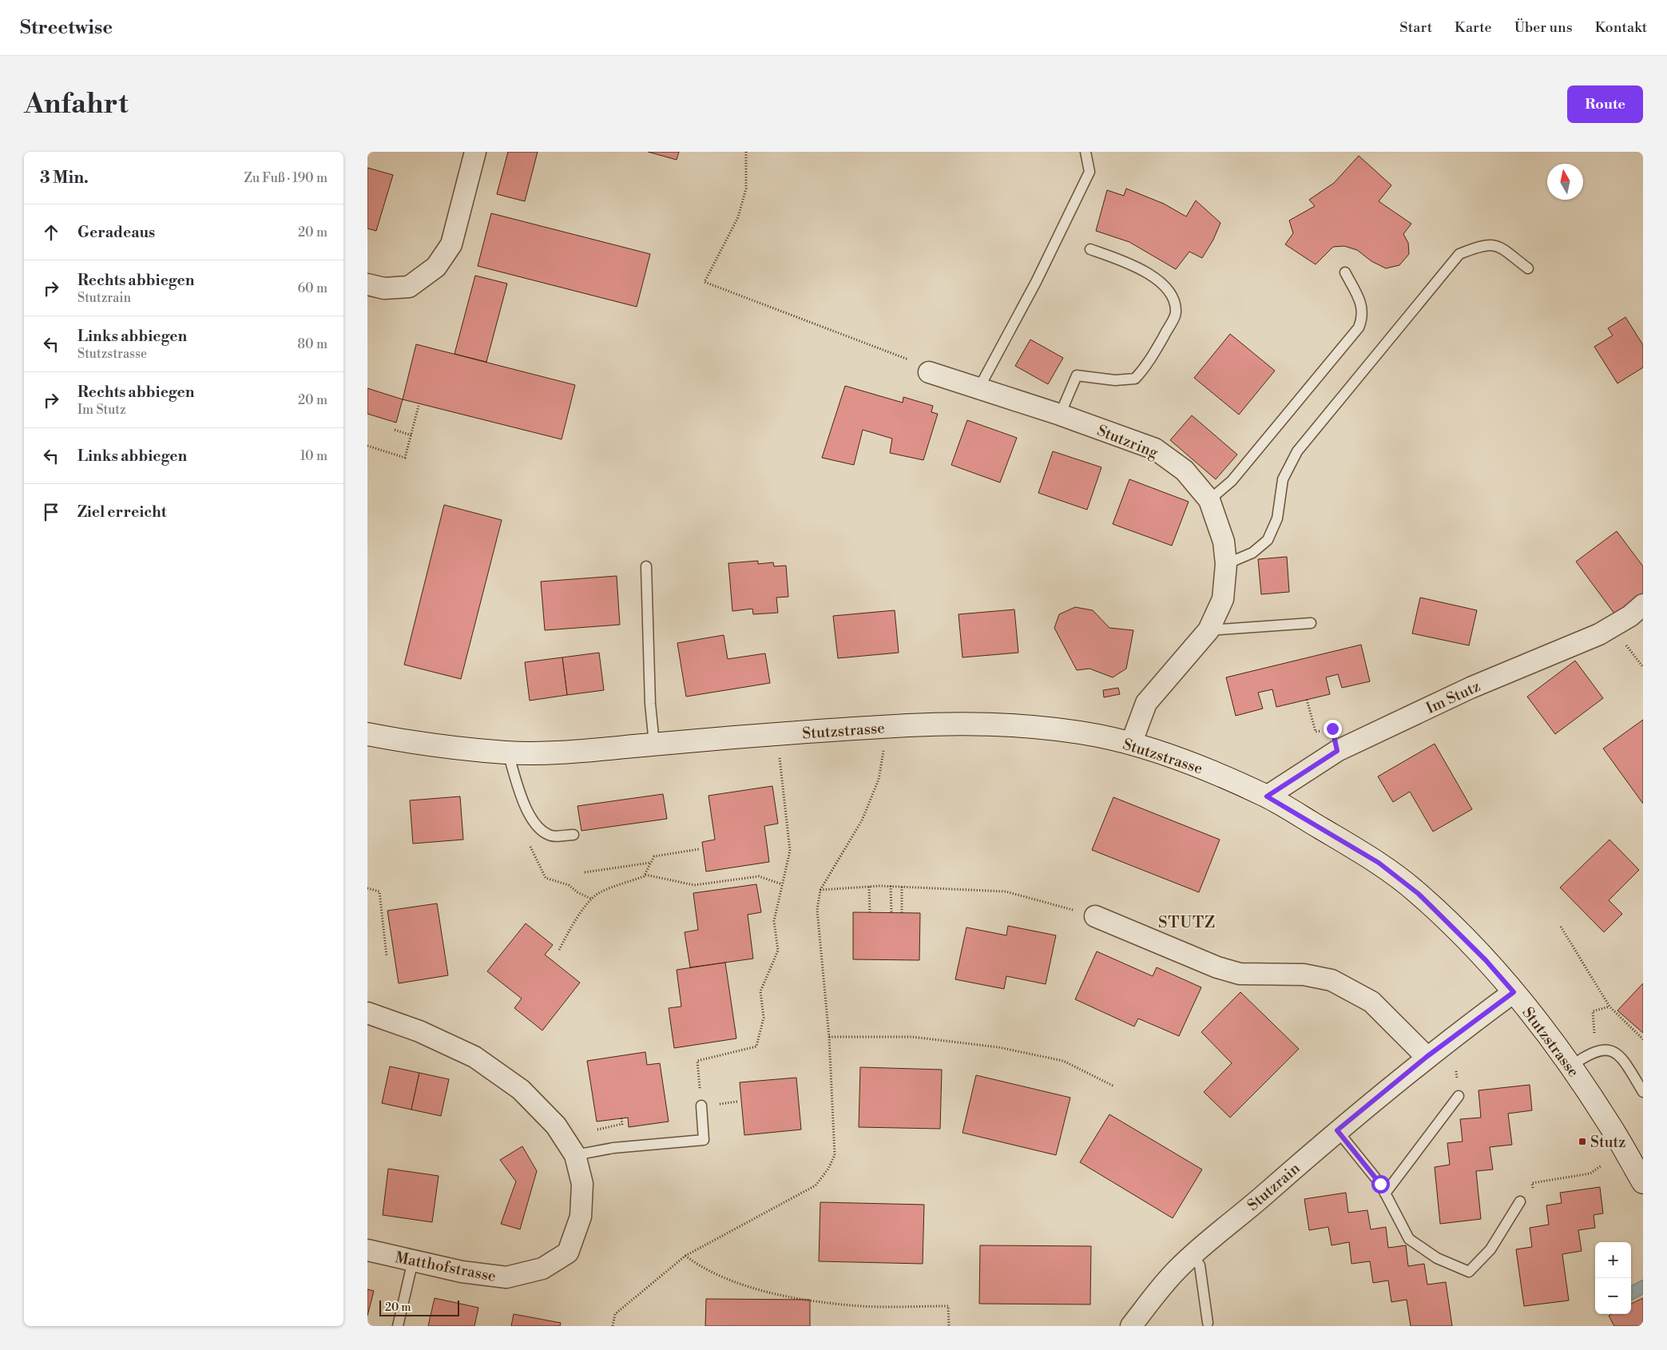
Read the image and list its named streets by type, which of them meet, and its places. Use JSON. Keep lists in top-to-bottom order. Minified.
{"streets":{"street":["Stutzring","Im Stutz","Stutzstrasse","Stutzrain","Matthofstrasse"]},"crossings":[["Stutzring","Stutzstrasse"],["Im Stutz","Stutzstrasse"],["Stutzstrasse","Stutzrain"]],"districts":["STUTZ"],"places":{"transit":["Stutz"]},"scale_bar":"20 m","north":"top","page":{"header":"Streetwise","nav":["Start","Karte","Über uns","Kontakt"],"buttons":"Route","title":"Anfahrt","heading":["3 Min.","Zu Fuß · 190 m"],"list":[["Geradeaus","20 m"],["Rechts abbiegen","Stutzrain","60 m"],["Links abbiegen","Stutzstrasse","80 m"],["Rechts abbiegen","Im Stutz","20 m"],["Links abbiegen","10 m"],"Ziel erreicht"],"map_buttons":["+","−"],"scale":"20 m"}}
